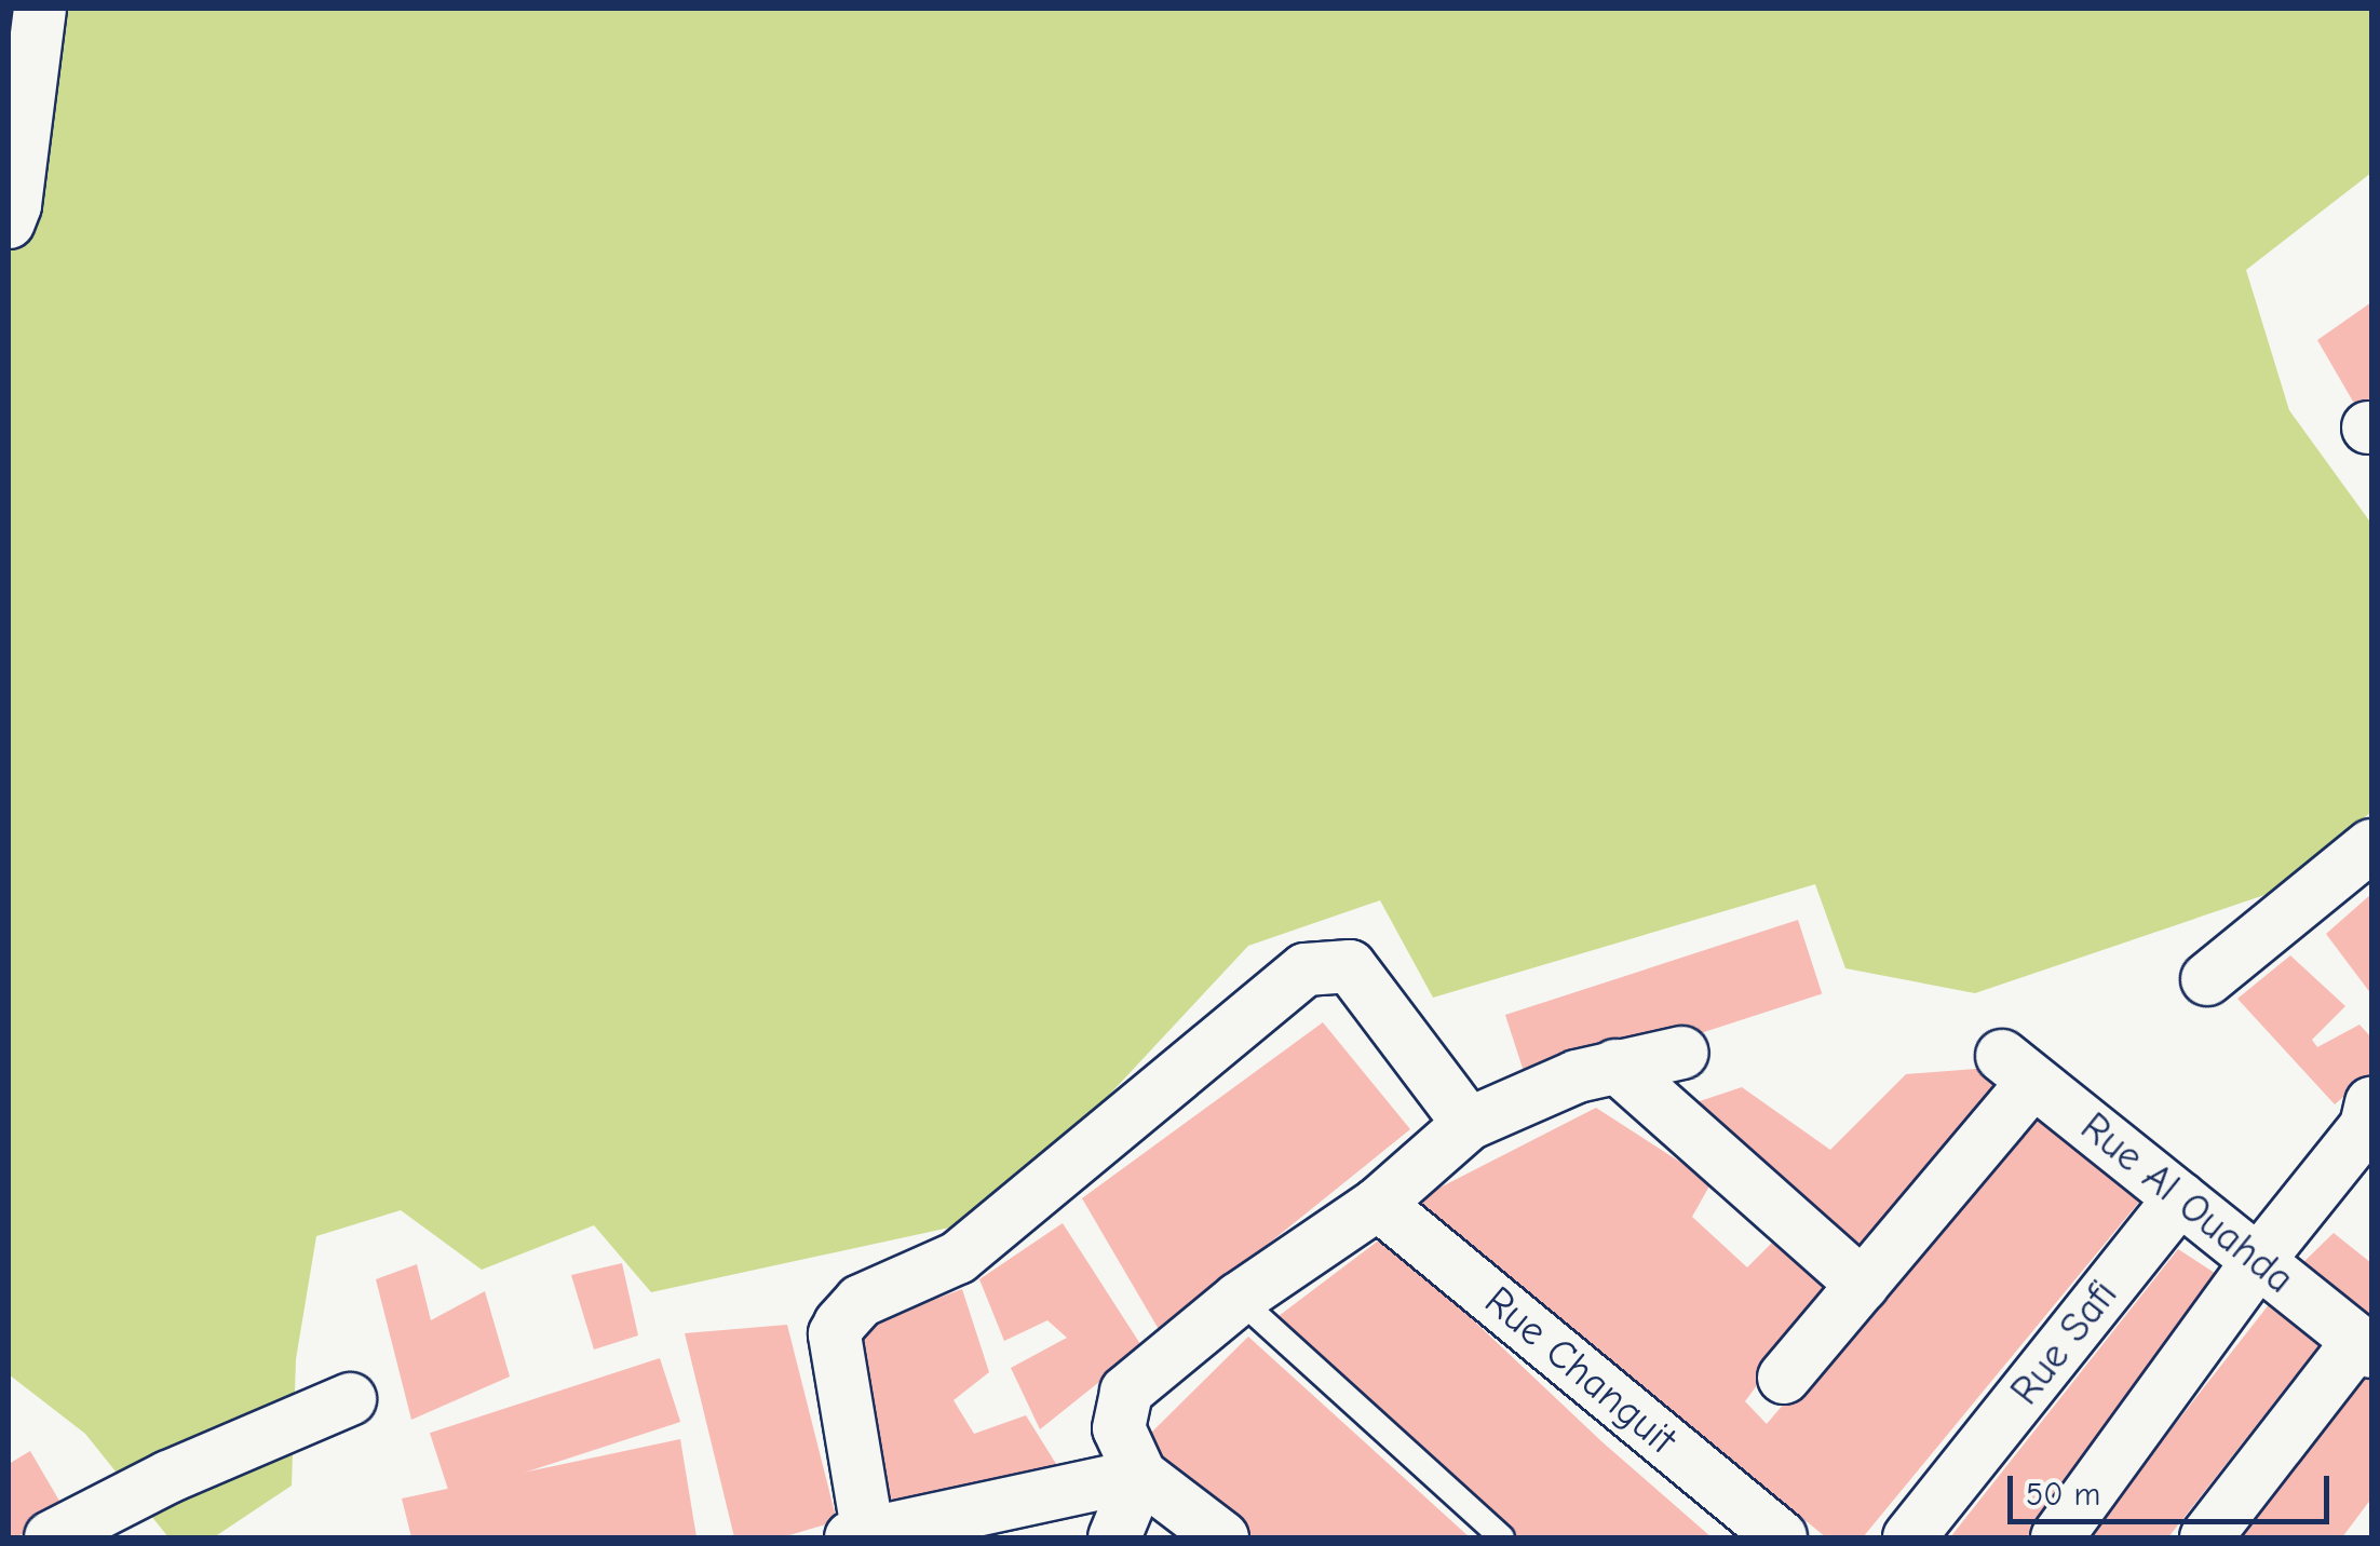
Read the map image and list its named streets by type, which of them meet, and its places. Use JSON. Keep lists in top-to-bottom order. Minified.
{"streets":{"street":["Rue Al Ouahda","Rue Safi","Rue Changuit"]},"crossings":[["Rue Al Ouahda","Rue Safi"]],"scale_bar":"50 m"}
